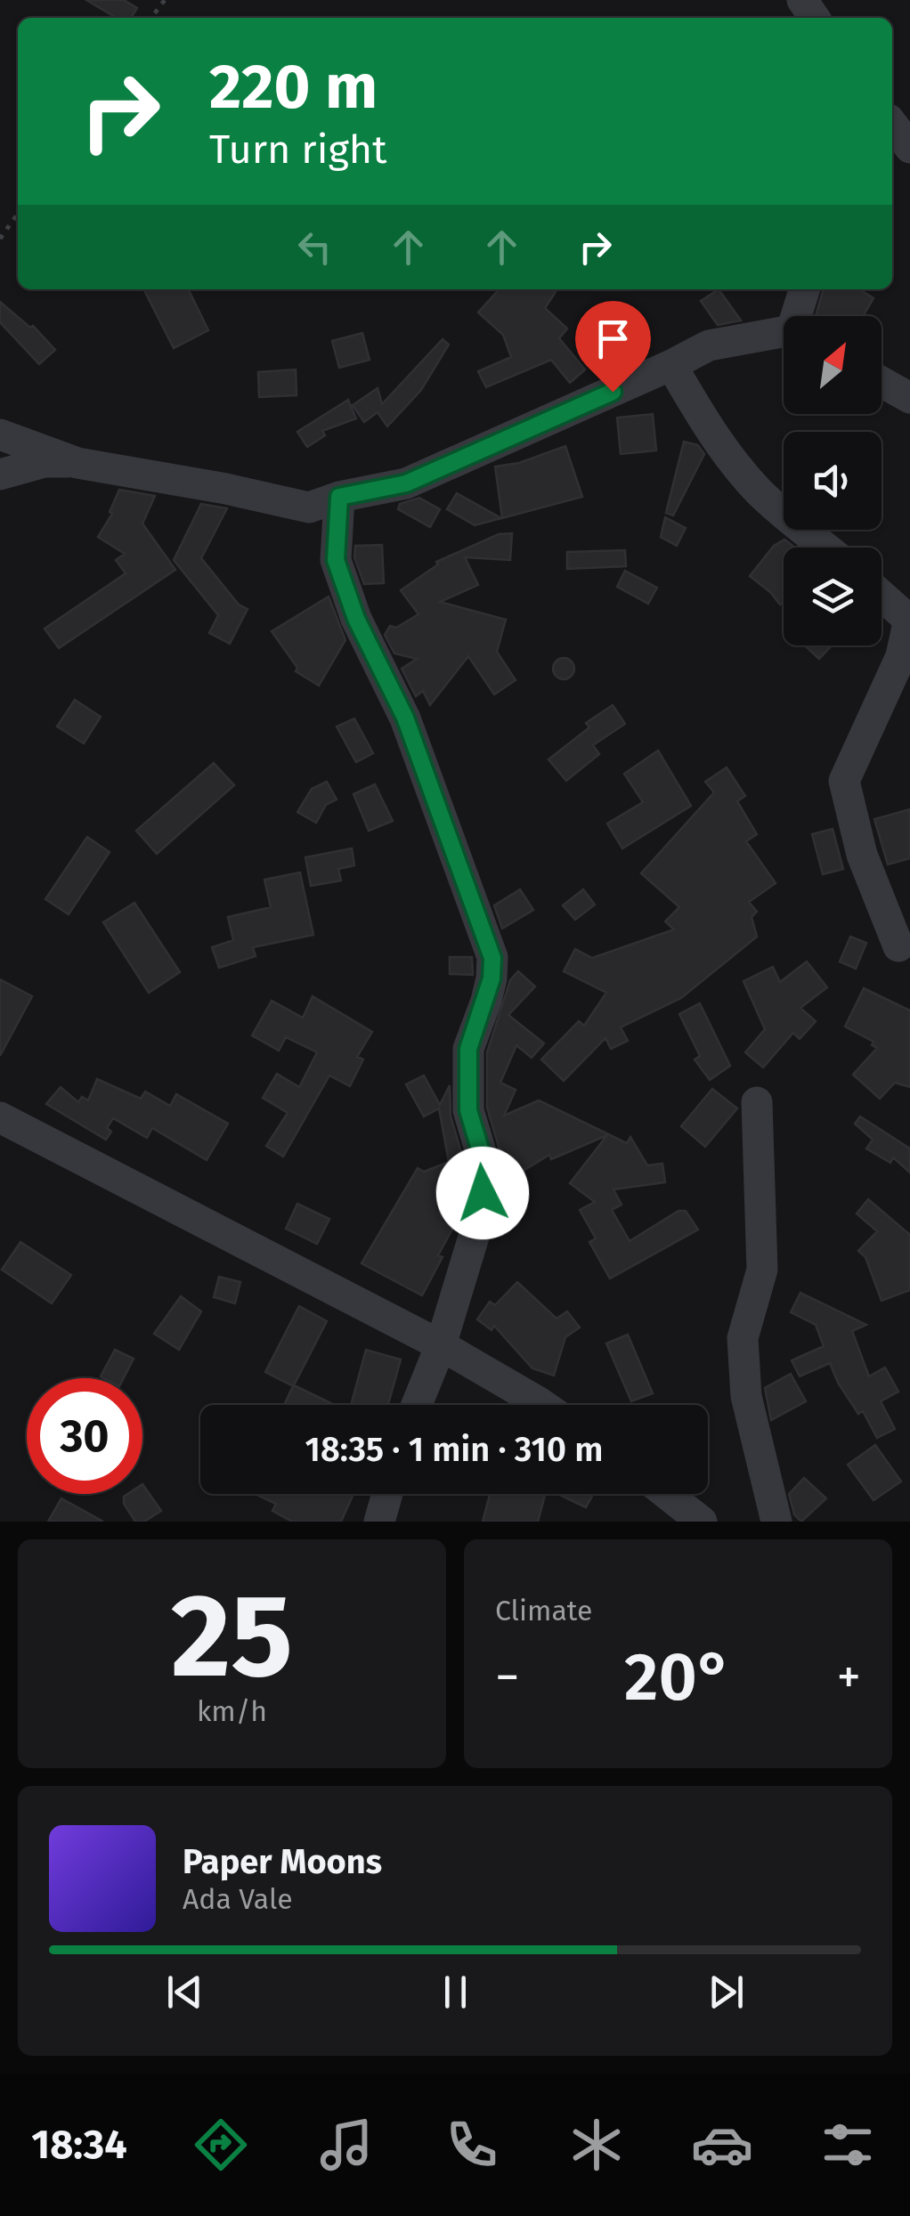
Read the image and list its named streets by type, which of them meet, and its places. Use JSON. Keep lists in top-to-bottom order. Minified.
{"north":"top right","page":{"turn":["220 m","Turn right"],"limit":"30","trip":"18:35 · 1 min · 310 m","tile":[["25","km/h"],"Climate"],"heat":["−","20°","+"],"song":["Paper Moons","Ada Vale"],"tabs":"18:34"}}
